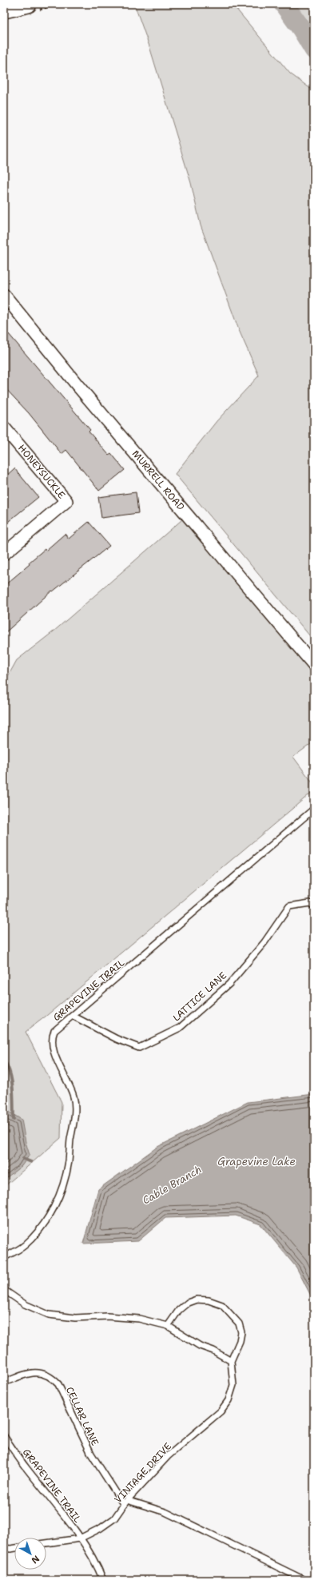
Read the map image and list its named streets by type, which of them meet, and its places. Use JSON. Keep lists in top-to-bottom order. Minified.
{"streets":{"street":["HONEYSUCKLE","MURRELL ROAD"],"lane":["GRAPEVINE TRAIL","LATTICE LANE","CELLAR LANE","VINTAGE DRIVE"]},"crossings":[["GRAPEVINE TRAIL","LATTICE LANE"],["GRAPEVINE TRAIL","VINTAGE DRIVE"],["CELLAR LANE","VINTAGE DRIVE"]],"water":["Grapevine Lake","Cable Branch"],"north":"bottom right"}
